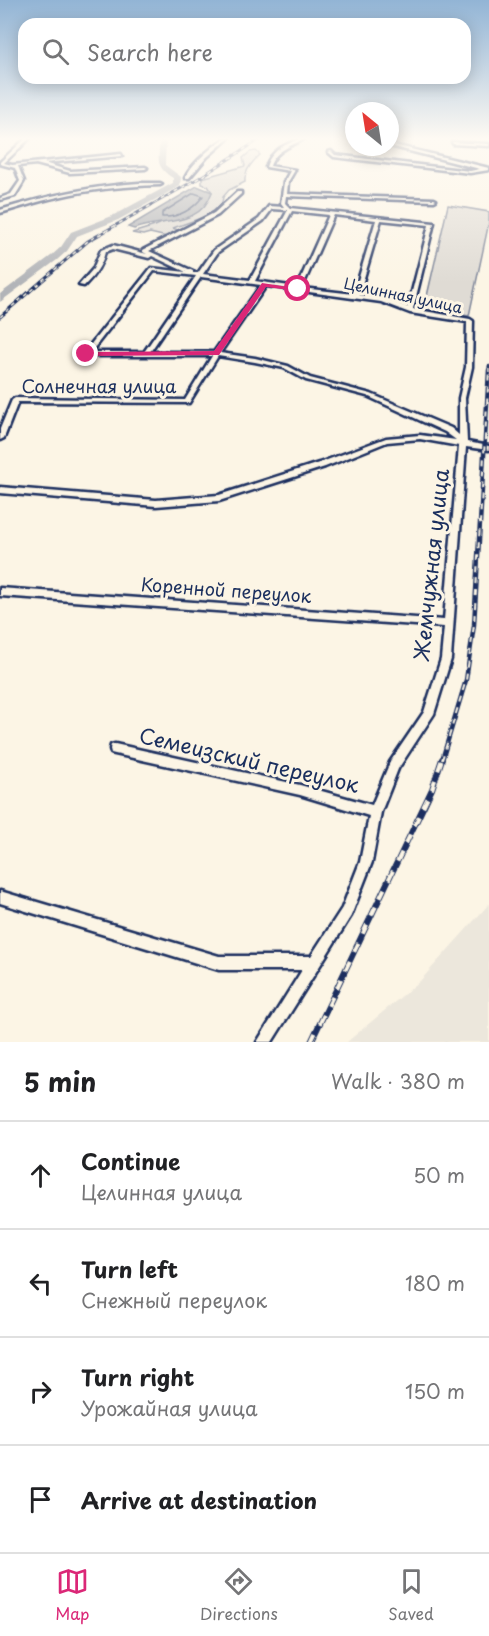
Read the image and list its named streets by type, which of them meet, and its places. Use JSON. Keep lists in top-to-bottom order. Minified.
{"streets":{"street":["Целинная улица","Солнечная улица","Жемчужная улица","Коренной переулок","Семеизский переулок"]},"crossings":[["Целинная улица","Жемчужная улица"],["Жемчужная улица","Коренной переулок"],["Жемчужная улица","Семеизский переулок"]],"north":"top left","page":{"search":"Search here","heading":["5 min","Walk · 380 m"],"list":[["Continue","Целинная улица","50 m"],["Turn left","Снежный переулок","180 m"],["Turn right","Урожайная улица","150 m"],"Arrive at destination"],"nav":["Map","Directions","Saved"]}}
